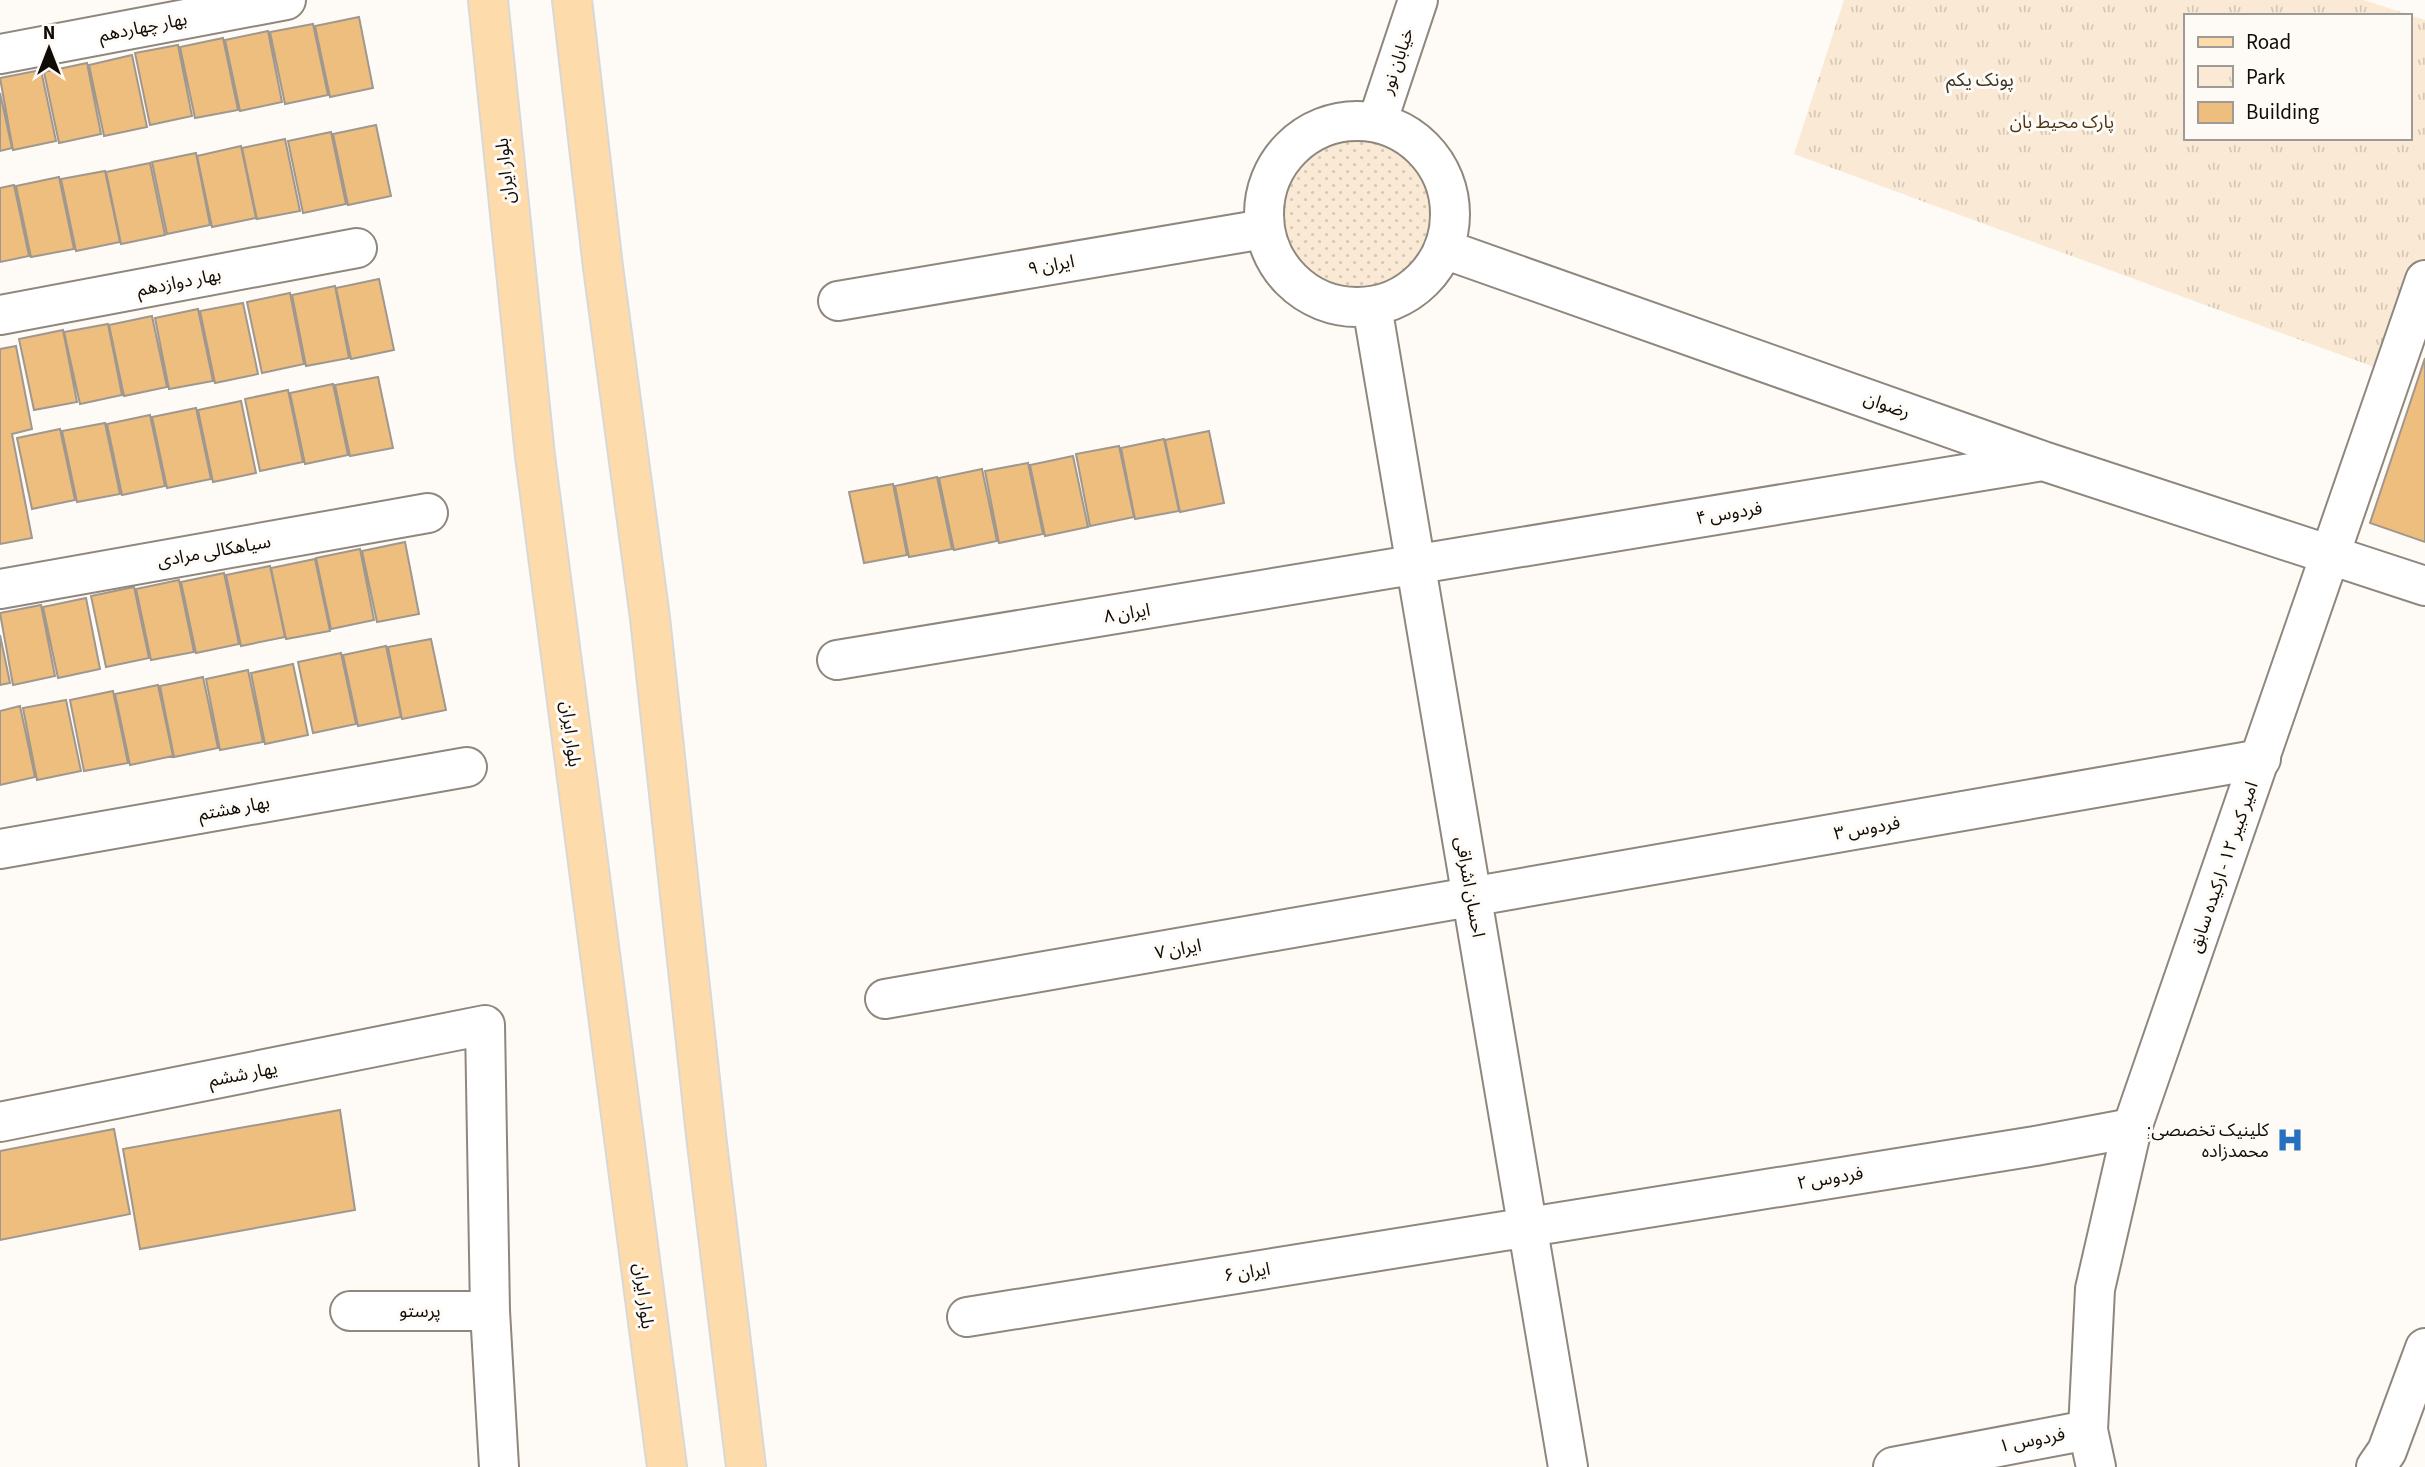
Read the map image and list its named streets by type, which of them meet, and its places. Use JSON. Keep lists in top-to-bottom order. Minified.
{"streets":{"main road":["بلوار ایران"],"street":["بهار چهاردهم","خیابان نور","ایران ۹","بهار دوازدهم","رضوان","فردوس ۴","سیاهکالی مرادی","ایران ۸","بهار هشتم","فردوس ۳","امیر کبیر ۱۲ - ارکیده سابق","احسان اشراقی","ایران ۷","یهار ششم","فردوس ۲","ایران ۶","پرستو","فردوس ۱"]},"crossings":[["خیابان نور","ایران ۹"],["خیابان نور","رضوان"],["خیابان نور","احسان اشراقی"],["ایران ۹","رضوان"],["ایران ۹","احسان اشراقی"],["رضوان","فردوس ۴"],["رضوان","امیر کبیر ۱۲ - ارکیده سابق"],["رضوان","احسان اشراقی"],["فردوس ۴","ایران ۸"],["فردوس ۴","احسان اشراقی"],["ایران ۸","احسان اشراقی"],["فردوس ۳","امیر کبیر ۱۲ - ارکیده سابق"],["فردوس ۳","احسان اشراقی"],["فردوس ۳","ایران ۷"],["امیر کبیر ۱۲ - ارکیده سابق","فردوس ۲"],["امیر کبیر ۱۲ - ارکیده سابق","فردوس ۱"],["احسان اشراقی","ایران ۷"],["احسان اشراقی","فردوس ۲"],["احسان اشراقی","ایران ۶"],["یهار ششم","پرستو"],["فردوس ۲","ایران ۶"]],"districts":["پونک یکم"],"parks":["پارک محیط بان"],"places":{"hospital":[";کلینیک تخصصی محمدزاده"]},"legend":["Road","Park","Building"],"north":"top"}
